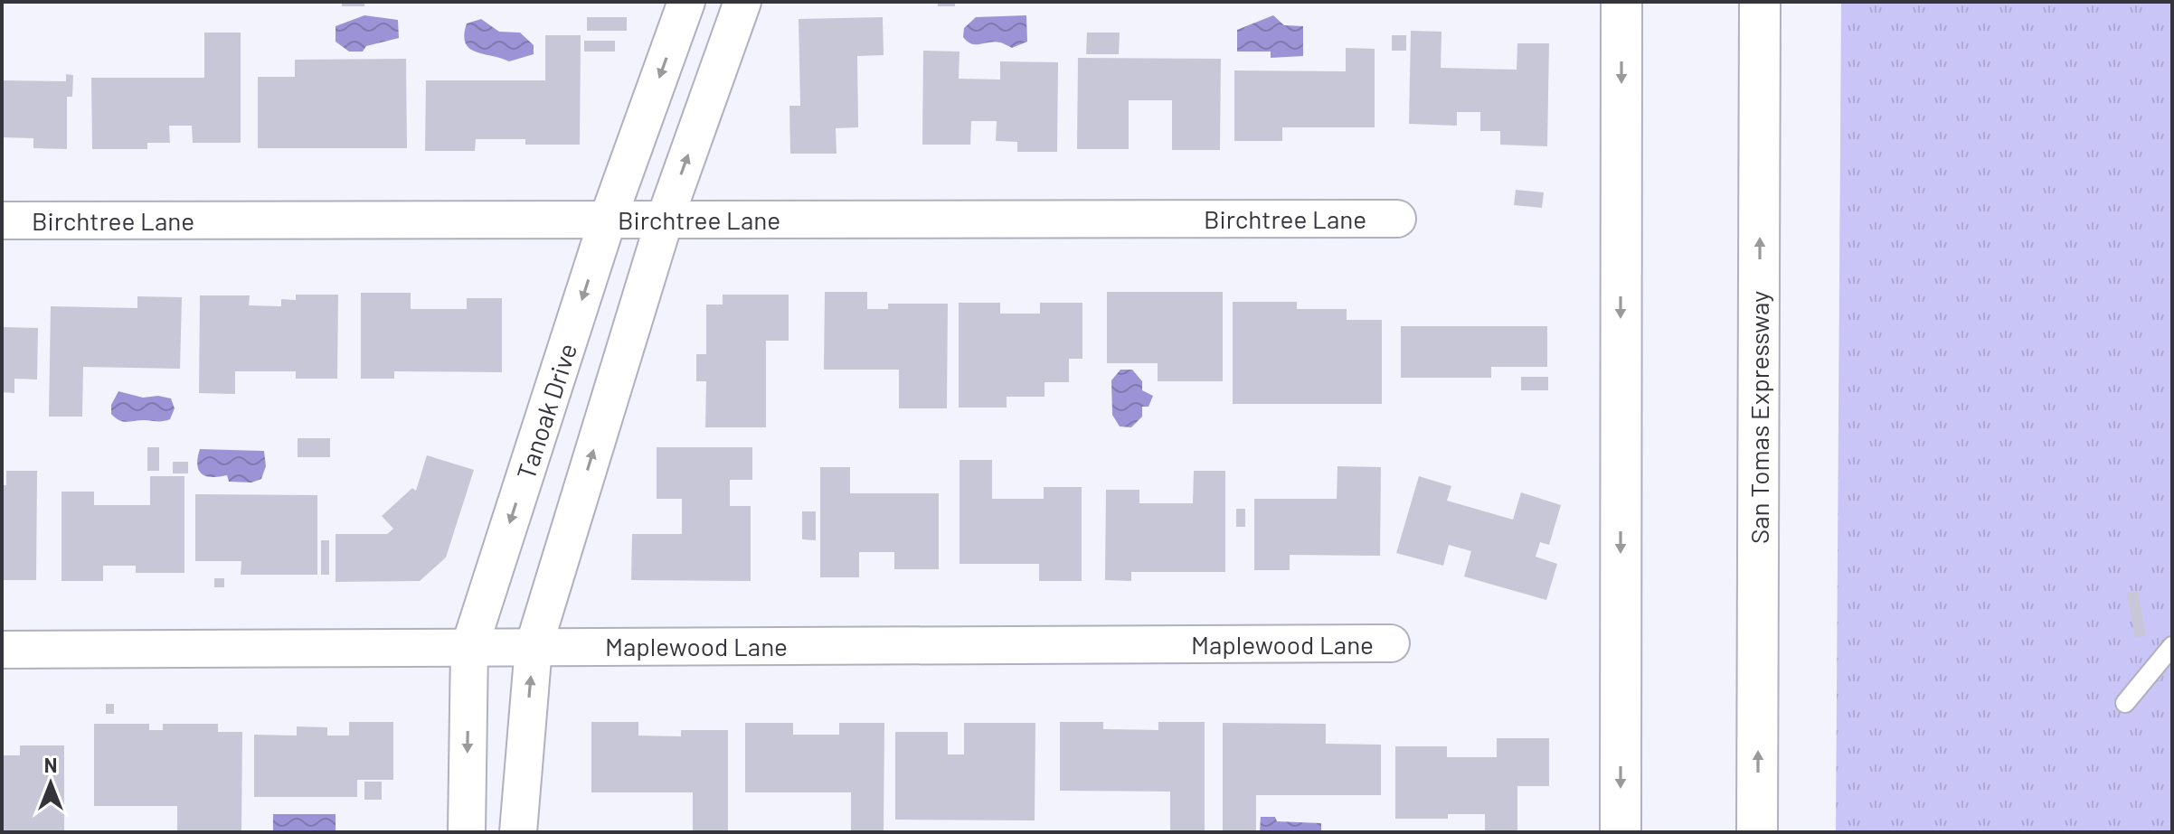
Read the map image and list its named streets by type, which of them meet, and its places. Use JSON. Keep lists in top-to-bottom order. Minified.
{"streets":{"highway":["San Tomas Expressway"],"street":["Birchtree Lane","Tanoak Drive","Maplewood Lane"]},"crossings":[["Birchtree Lane","Tanoak Drive"],["Tanoak Drive","Maplewood Lane"]],"north":"top"}
